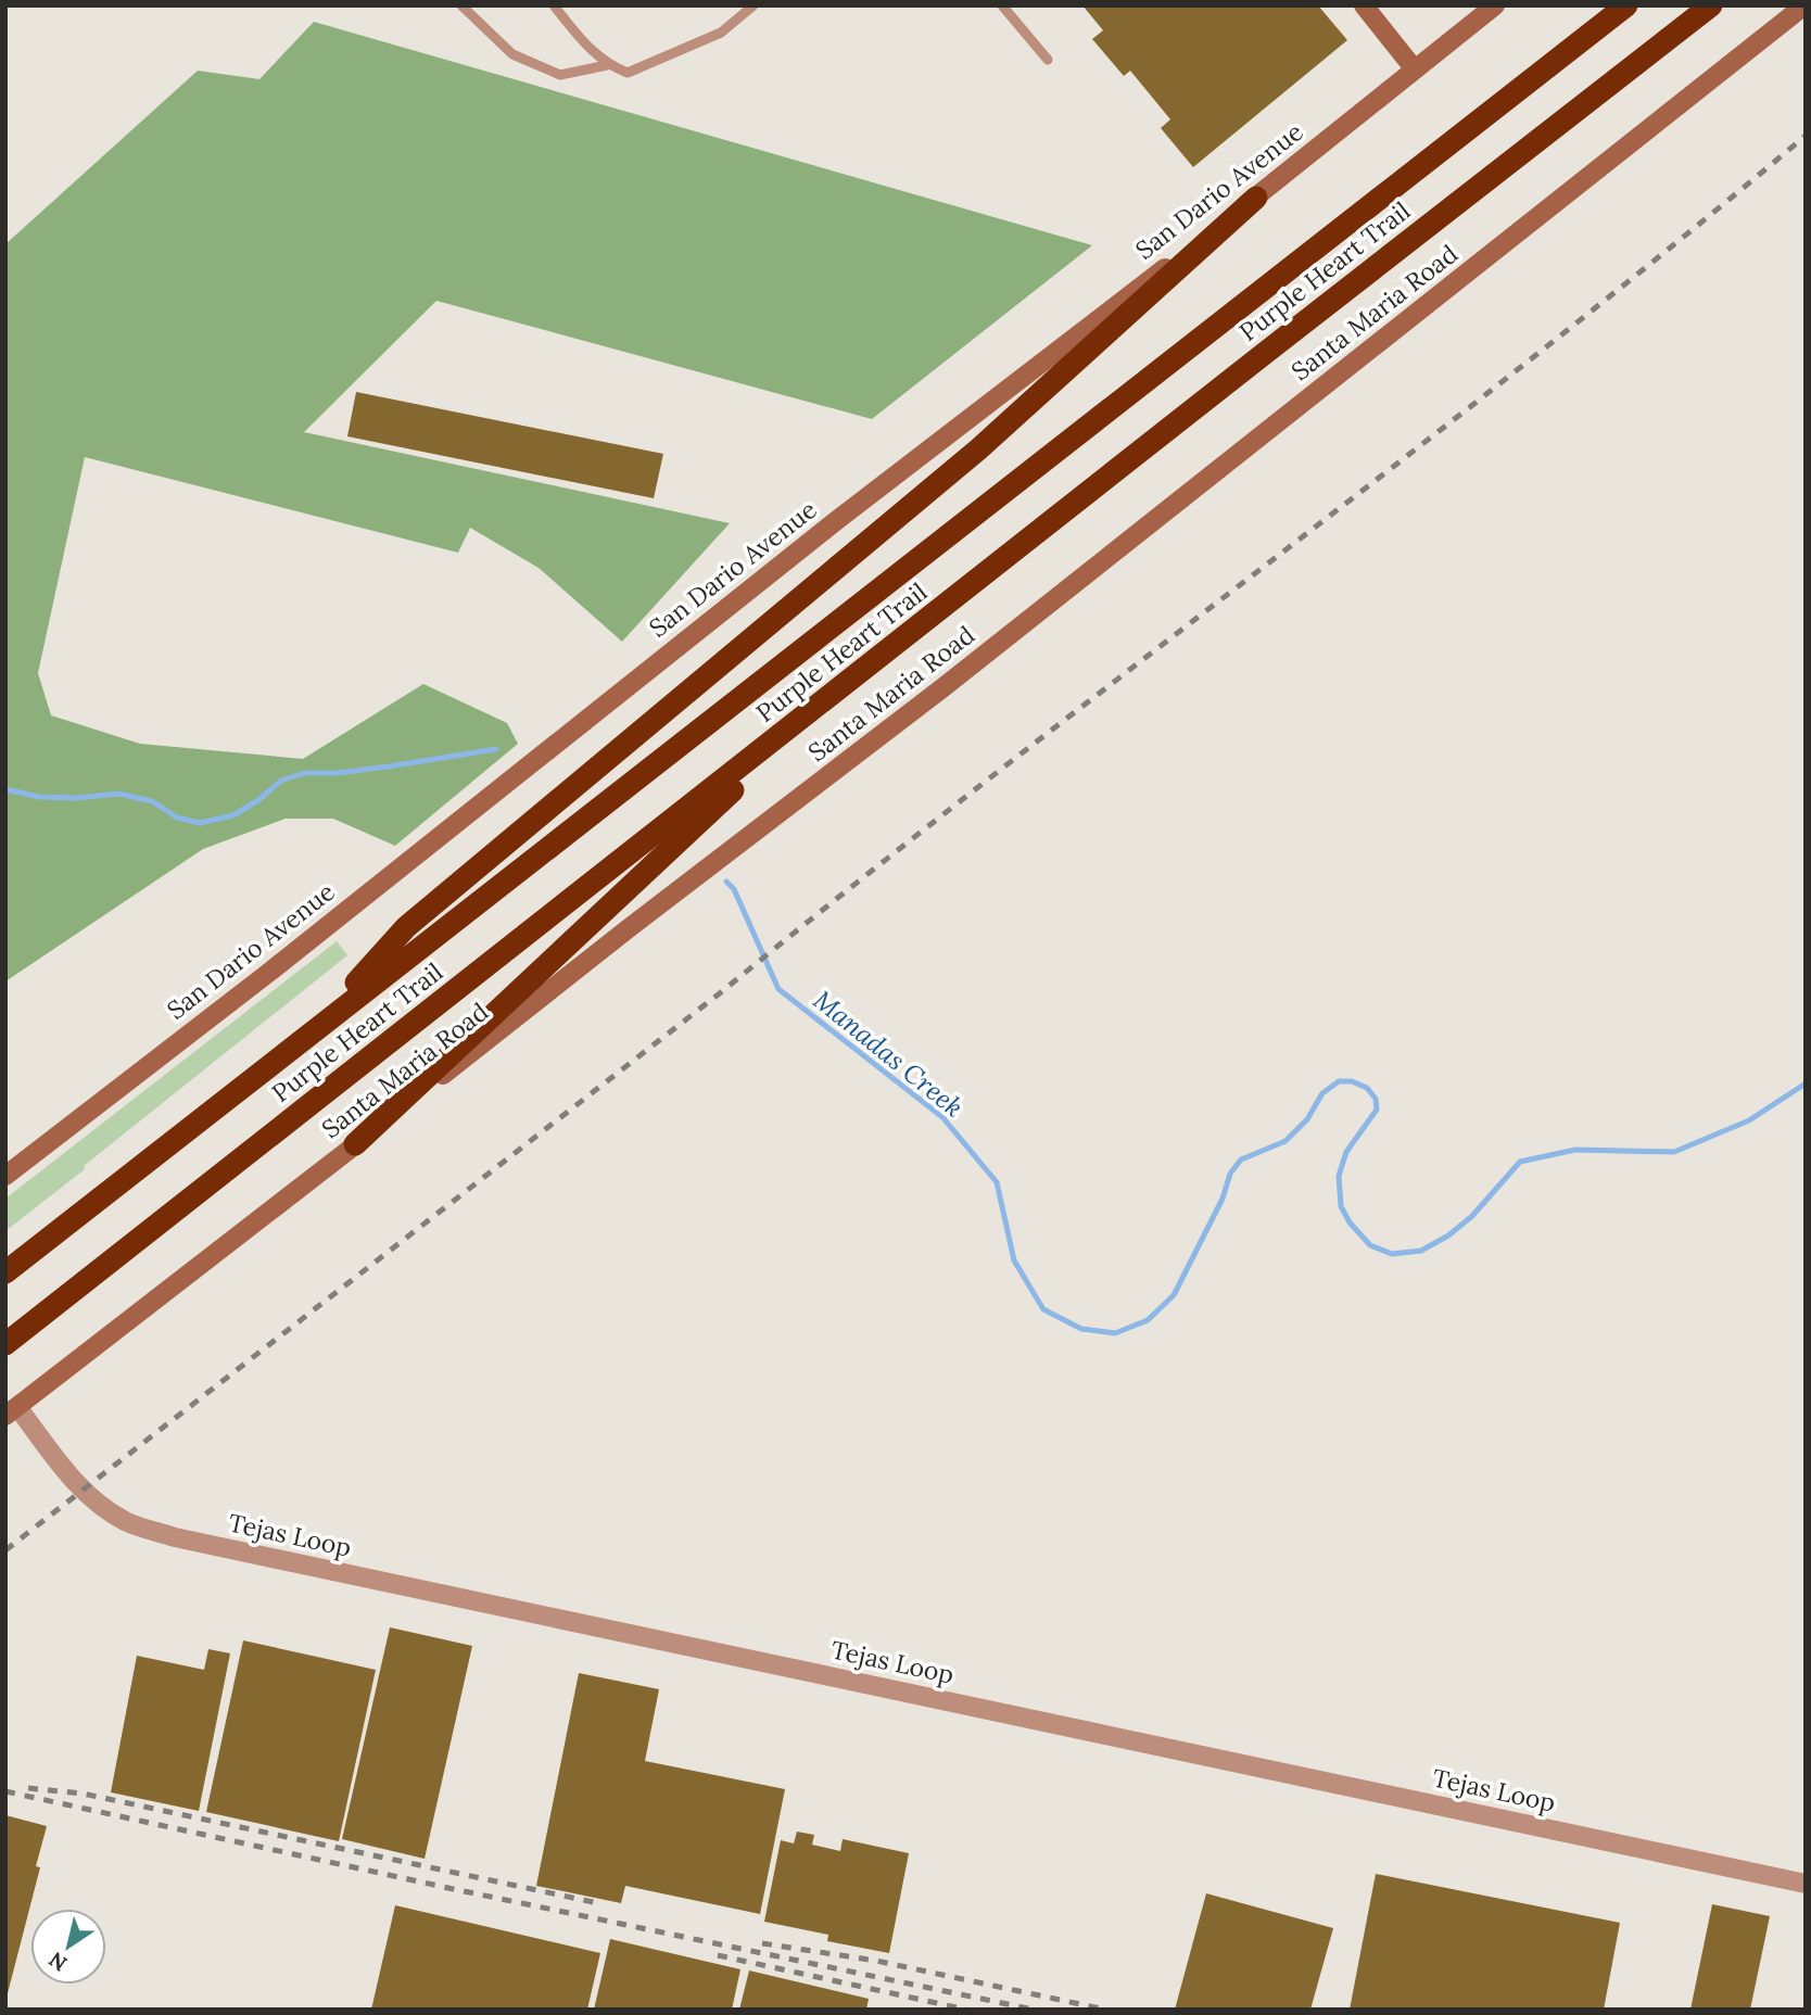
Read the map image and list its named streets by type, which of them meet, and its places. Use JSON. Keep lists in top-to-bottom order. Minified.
{"streets":{"highway":["Purple Heart Trail"],"main road":["San Dario Avenue","Santa Maria Road"],"street":["Tejas Loop"]},"crossings":[["Santa Maria Road","Tejas Loop"]],"water":["Manadas Creek"],"north":"bottom left"}
